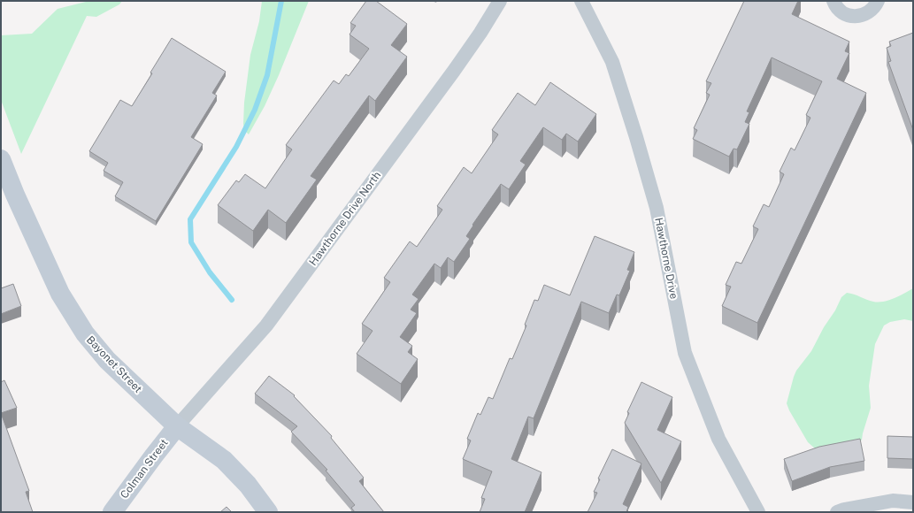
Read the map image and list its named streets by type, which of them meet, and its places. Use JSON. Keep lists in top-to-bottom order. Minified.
{"streets":{"street":["Hawthorne Drive North","Hawthorne Drive","Bayonet Street","Colman Street"]},"crossings":[["Hawthorne Drive North","Bayonet Street"],["Hawthorne Drive North","Colman Street"],["Bayonet Street","Colman Street"]]}
